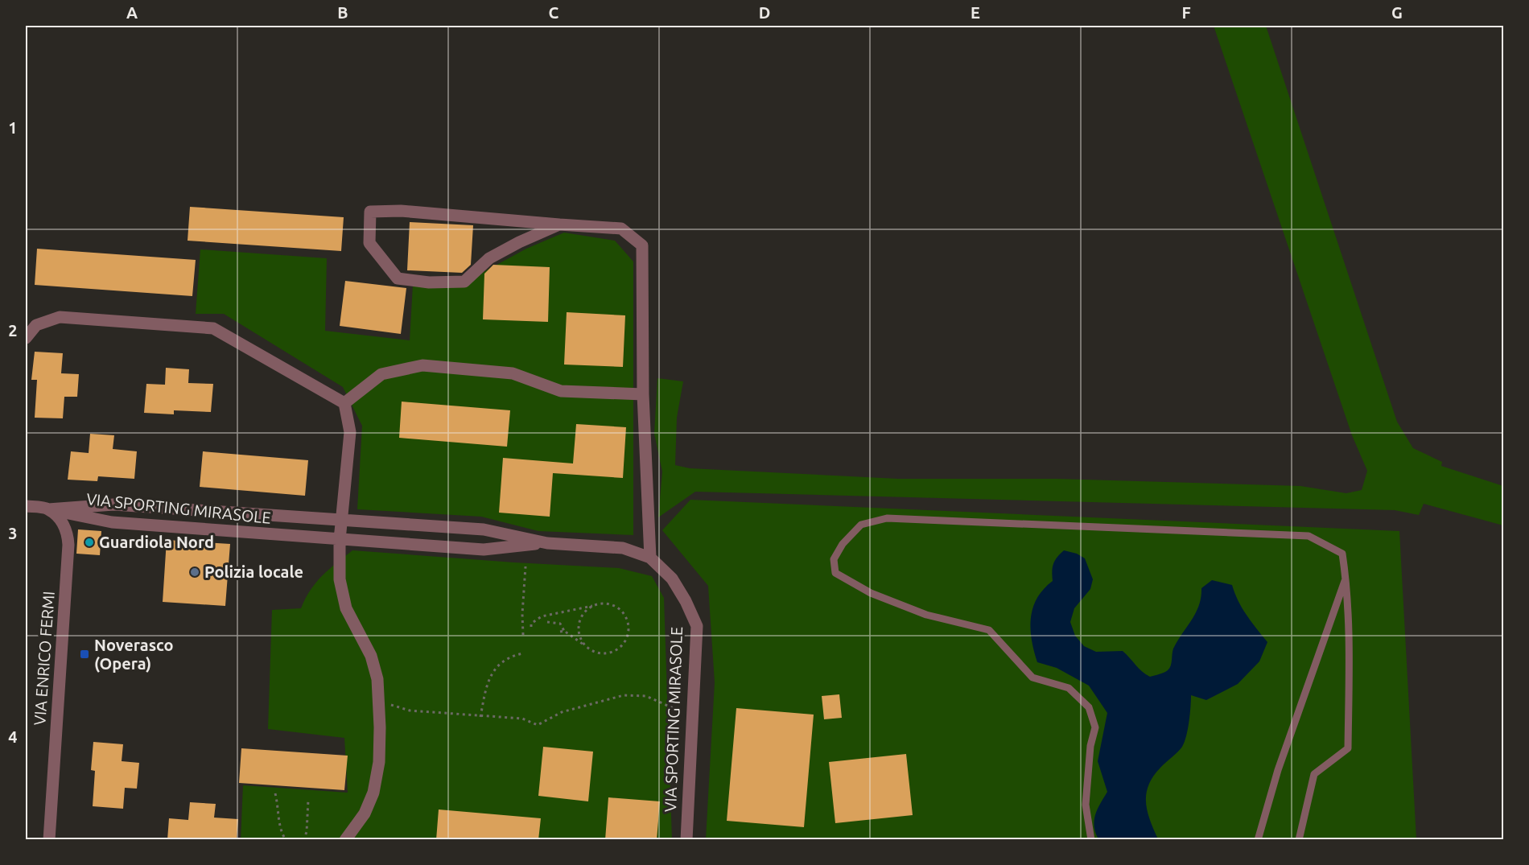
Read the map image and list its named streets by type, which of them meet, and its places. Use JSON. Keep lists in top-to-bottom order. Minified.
{"streets":{"street":["VIA SPORTING MIRASOLE","VIA ENRICO FERMI"]},"crossings":[["VIA SPORTING MIRASOLE","VIA ENRICO FERMI"]],"places":{"other":["Guardiola Nord","Polizia locale"],"transit":["Noverasco (Opera)"]},"grid":{"columns":["A","B","C","D","E","F","G"],"rows":["1","2","3","4"]}}
